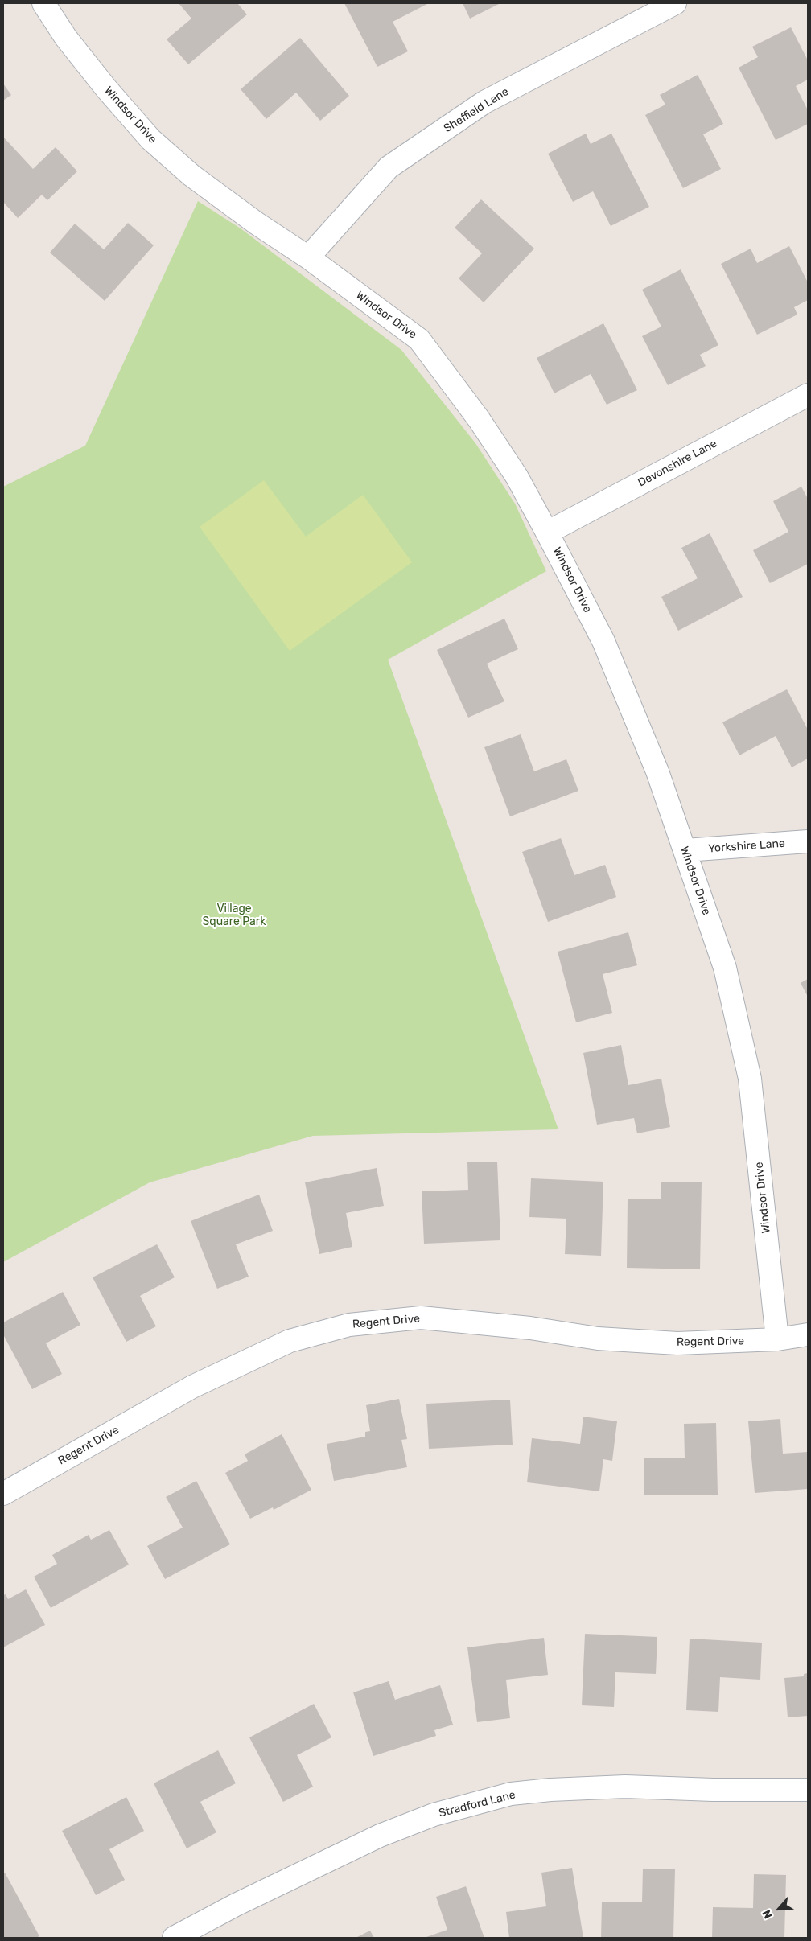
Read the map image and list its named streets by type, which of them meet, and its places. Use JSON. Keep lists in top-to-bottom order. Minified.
{"streets":{"street":["Sheffield Lane","Windsor Drive","Devonshire Lane","Yorkshire Lane","Regent Drive","Stradford Lane"]},"crossings":[["Sheffield Lane","Windsor Drive"],["Windsor Drive","Devonshire Lane"],["Windsor Drive","Yorkshire Lane"],["Windsor Drive","Regent Drive"]],"parks":["Village Square Park"],"north":"bottom left"}
